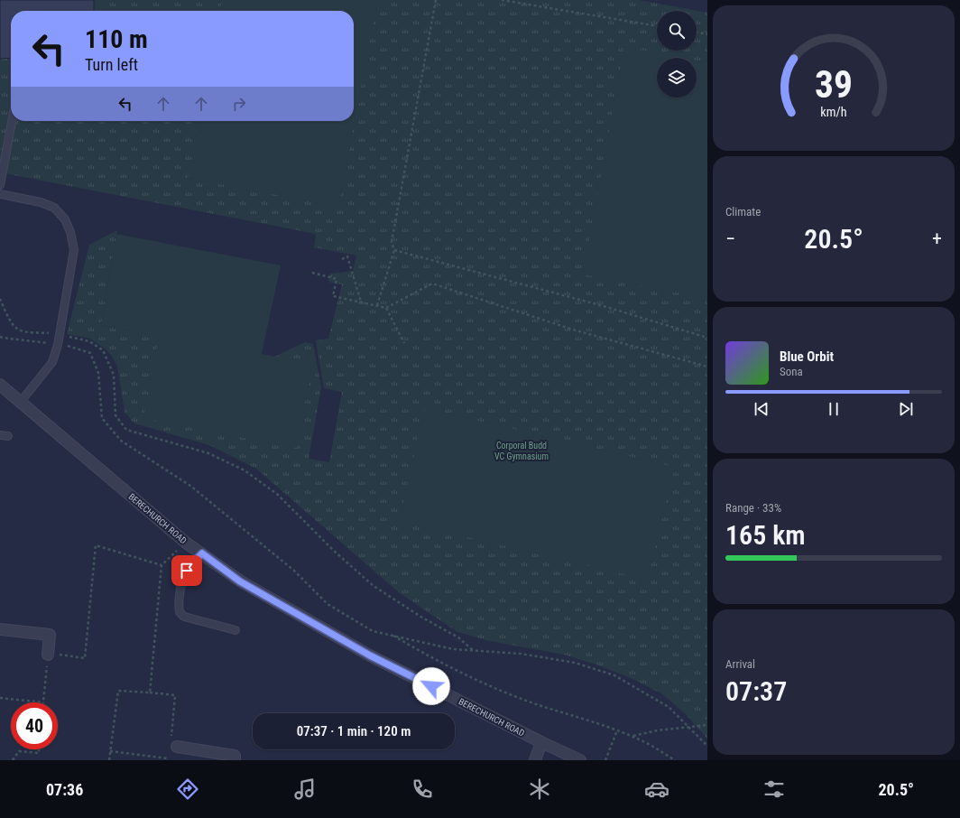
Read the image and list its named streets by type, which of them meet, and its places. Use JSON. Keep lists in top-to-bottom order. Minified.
{"streets":{"street":["BERECHURCH ROAD"]},"parks":["Corporal Budd VC Gymnasium"],"page":{"turn":["110 m","Turn left"],"tile":["Climate",["Range · 33%","165 km"],["Arrival","07:37"]],"heat":["−","20.5°","+"],"song":["Blue Orbit","Sona"],"limit":"40","trip":"07:37 · 1 min · 120 m","tabs":["07:36","20.5°"],"gauge":["39","km/h"]}}
